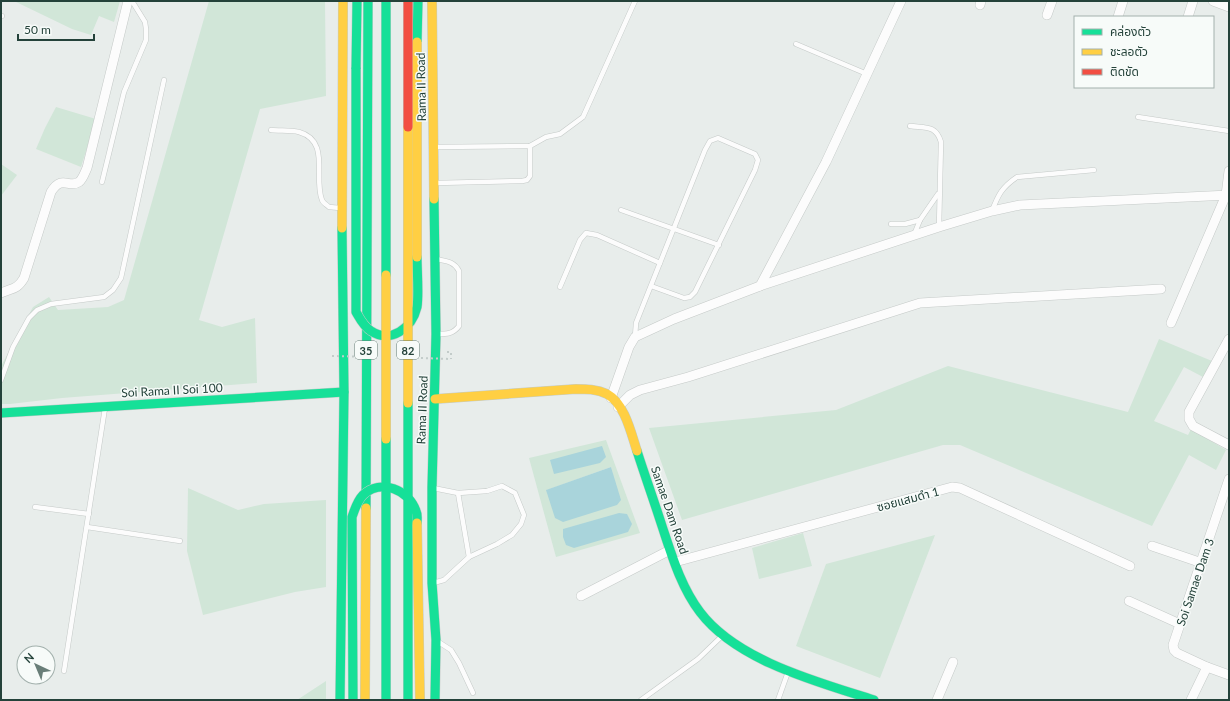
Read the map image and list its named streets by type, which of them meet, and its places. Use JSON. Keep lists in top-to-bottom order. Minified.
{"streets":{"main road":["Rama II Road","35","82","Soi Rama II Soi 100","Samae Dam Road"],"street":["ซอยแสมดำ 1","Soi Samae Dam 3"]},"crossings":[["Rama II Road","Samae Dam Road"],["35","Soi Rama II Soi 100"],["ซอยแสมดำ 1","Samae Dam Road"]],"legend":["คล่องตัว","ชะลอตัว","ติดขัด"],"scale_bar":"50 m","north":"top left"}
